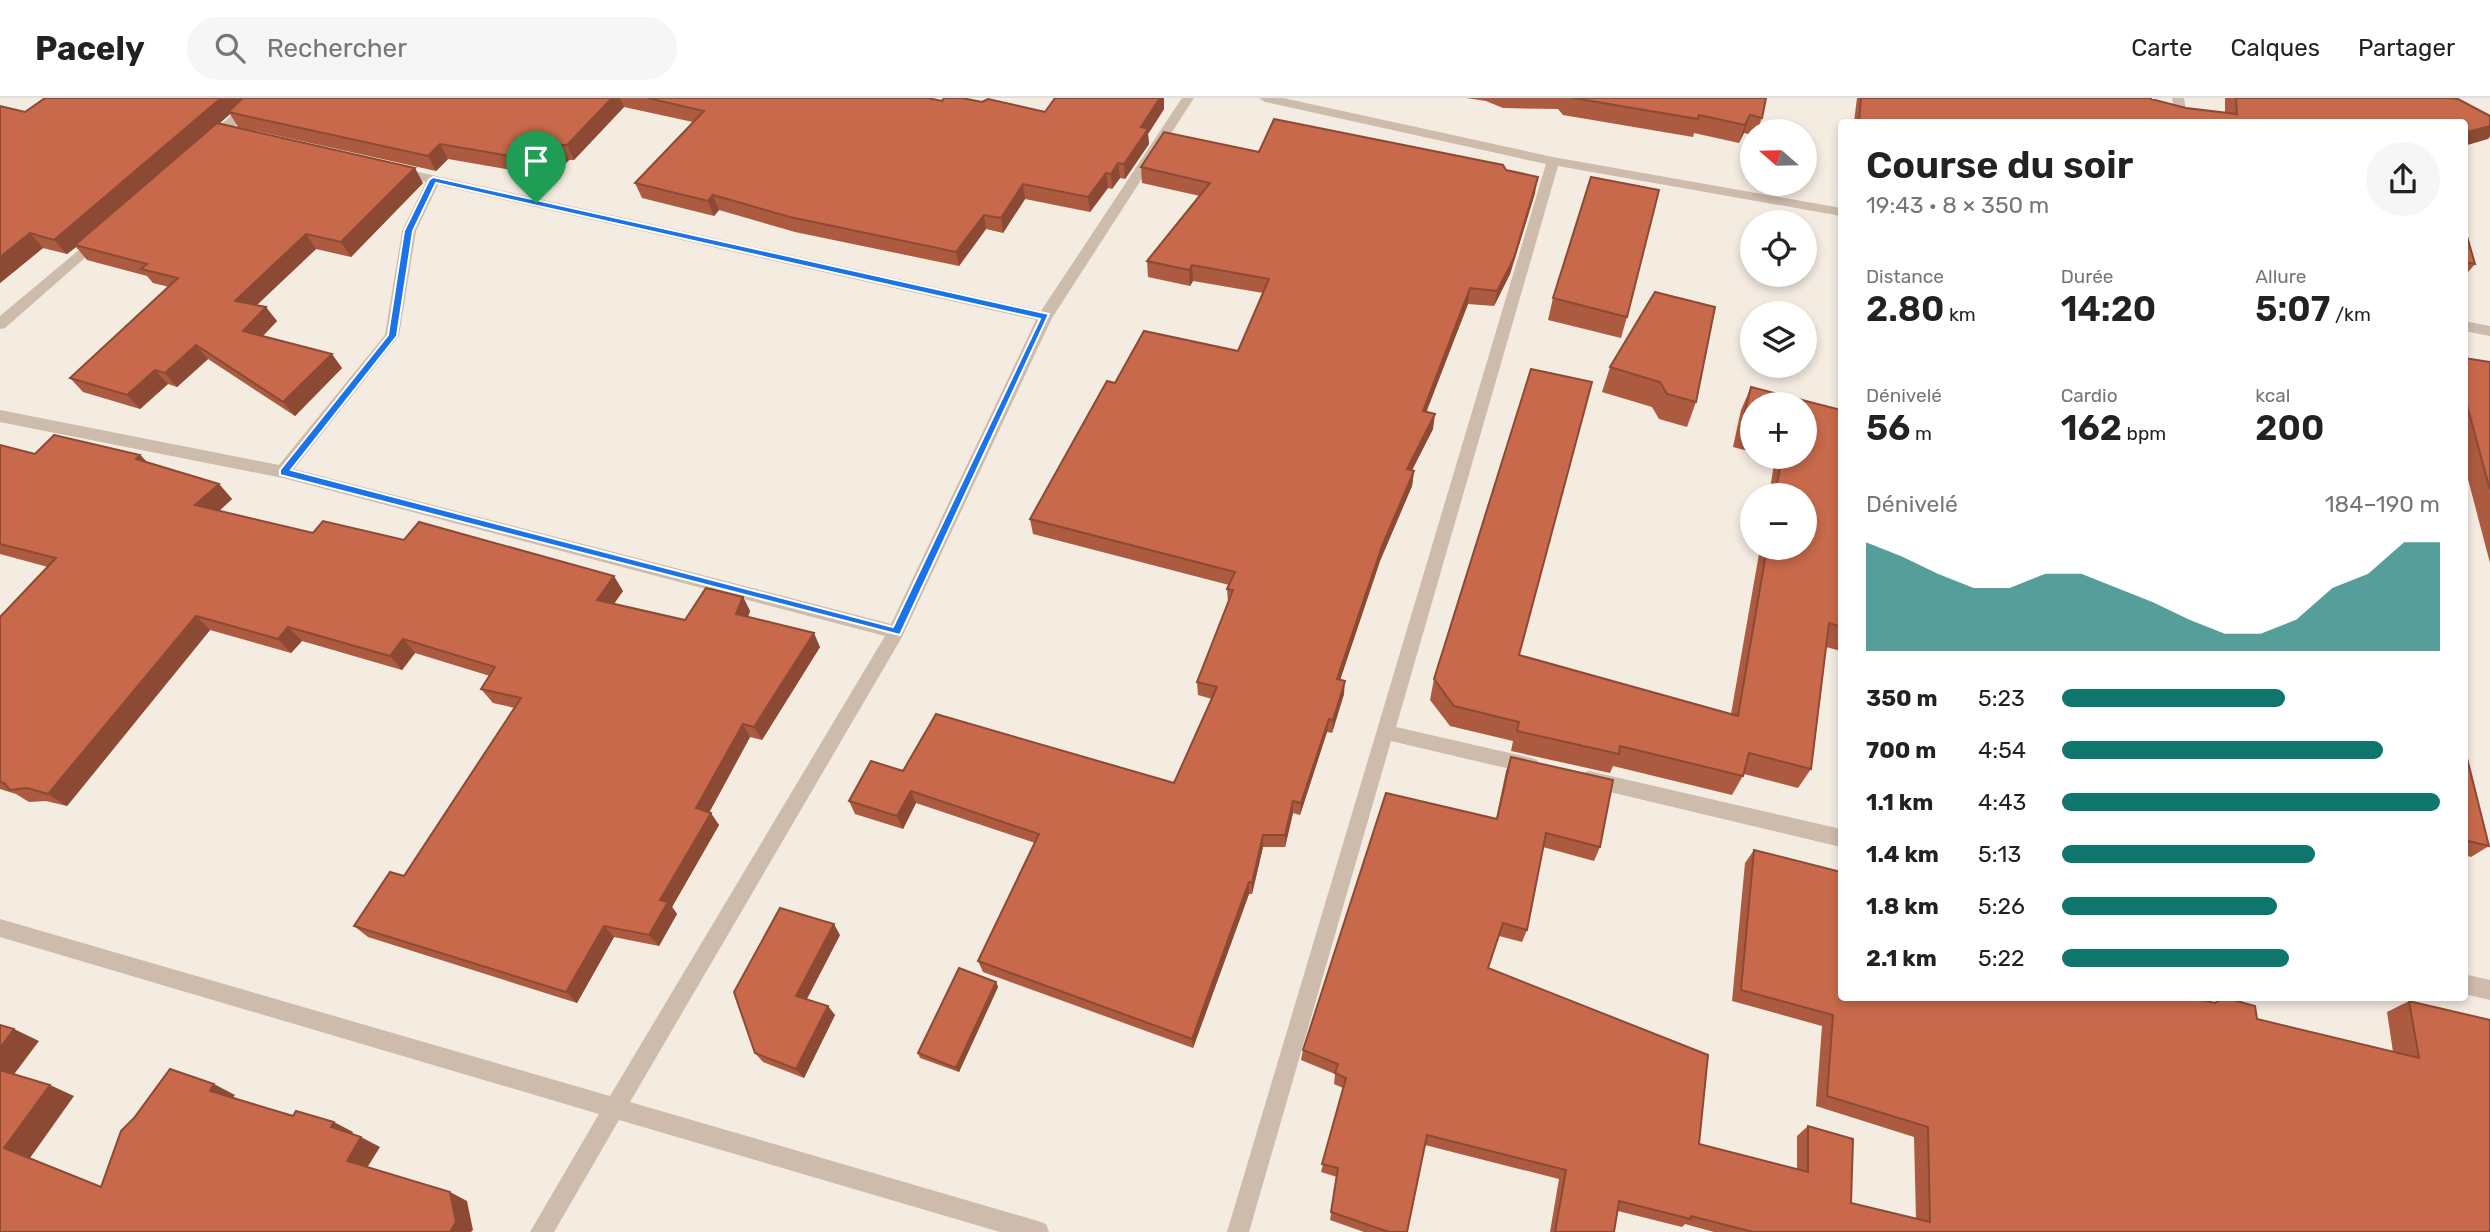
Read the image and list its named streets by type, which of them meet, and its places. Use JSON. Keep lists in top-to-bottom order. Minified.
{"north":"left","page":{"header":"Pacely","search":"Rechercher","nav":["Carte","Calques","Partager"],"map_buttons":["+","−"],"heading":["Course du soir","19:43 · 8 × 350 m"],"stats":[["Distance","2.80 km"],["Durée","14:20"],["Allure","5:07 /km"],["Dénivelé","56 m"],["Cardio","162 bpm"],["kcal","200"]],"chart":["Dénivelé","184–190 m"],"list":[{"name":"350 m","note":"5:23"},{"name":"700 m","note":"4:54"},{"name":"1.1 km","note":"4:43"},{"name":"1.4 km","note":"5:13"},{"name":"1.8 km","note":"5:26"},{"name":"2.1 km","note":"5:22"}]}}
